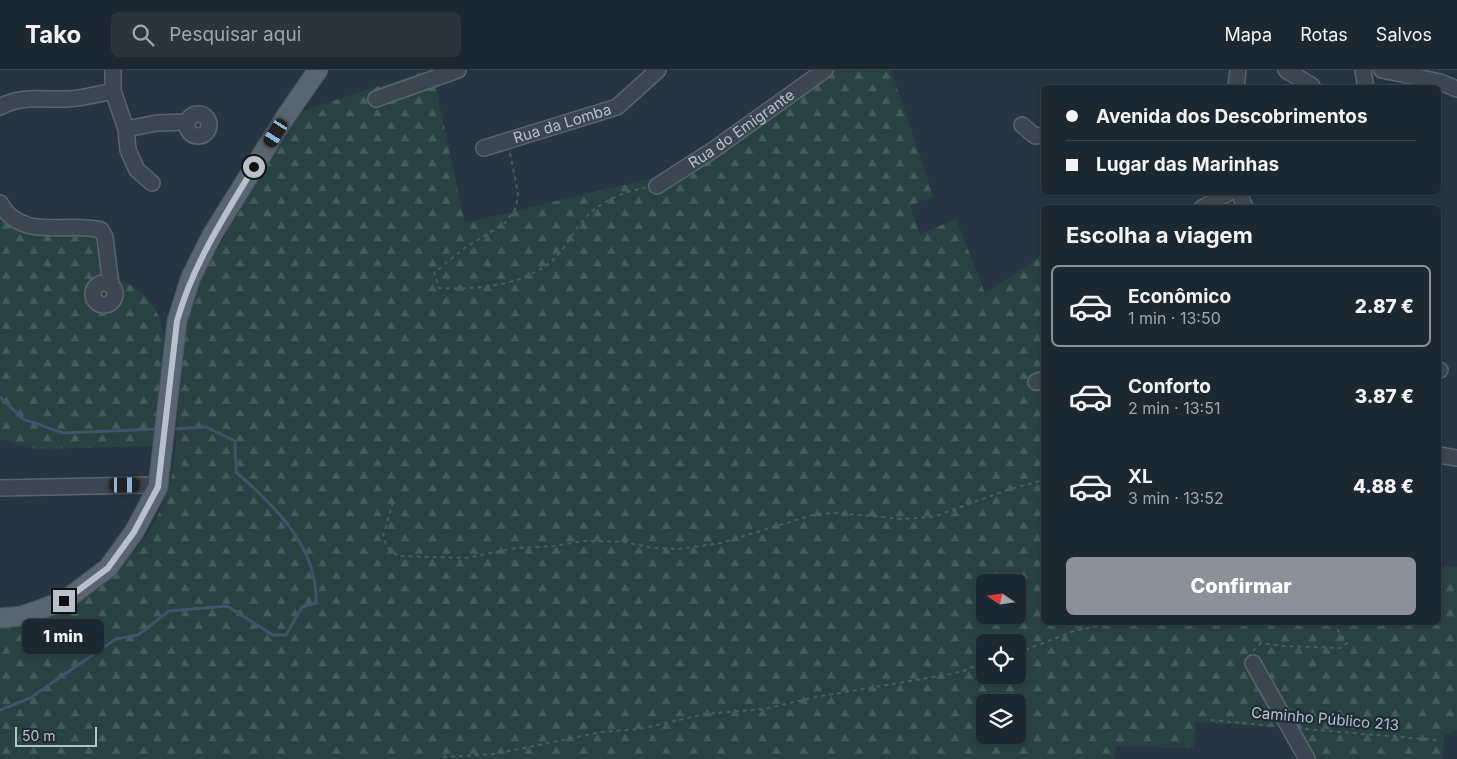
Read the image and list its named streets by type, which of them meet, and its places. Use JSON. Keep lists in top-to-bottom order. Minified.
{"streets":{"street":["Rua da Lomba","Rua do Emigrante"],"path":["Caminho Público 213"]},"scale_bar":"50 m","north":"left","page":{"header":"Tako","search":"Pesquisar aqui","nav":["Mapa","Rotas","Salvos"],"banner":["Avenida dos Descobrimentos","Lugar das Marinhas"],"heading":"Escolha a viagem","list":[{"name":"Econômico","note":"1 min · 13:50","value":"2.87 €"},{"name":"Conforto","note":"2 min · 13:51","value":"3.87 €"},{"name":"XL","note":"3 min · 13:52","value":"4.88 €"}],"buttons":"Confirmar","bubble":"1 min","scale":"50 m"}}
